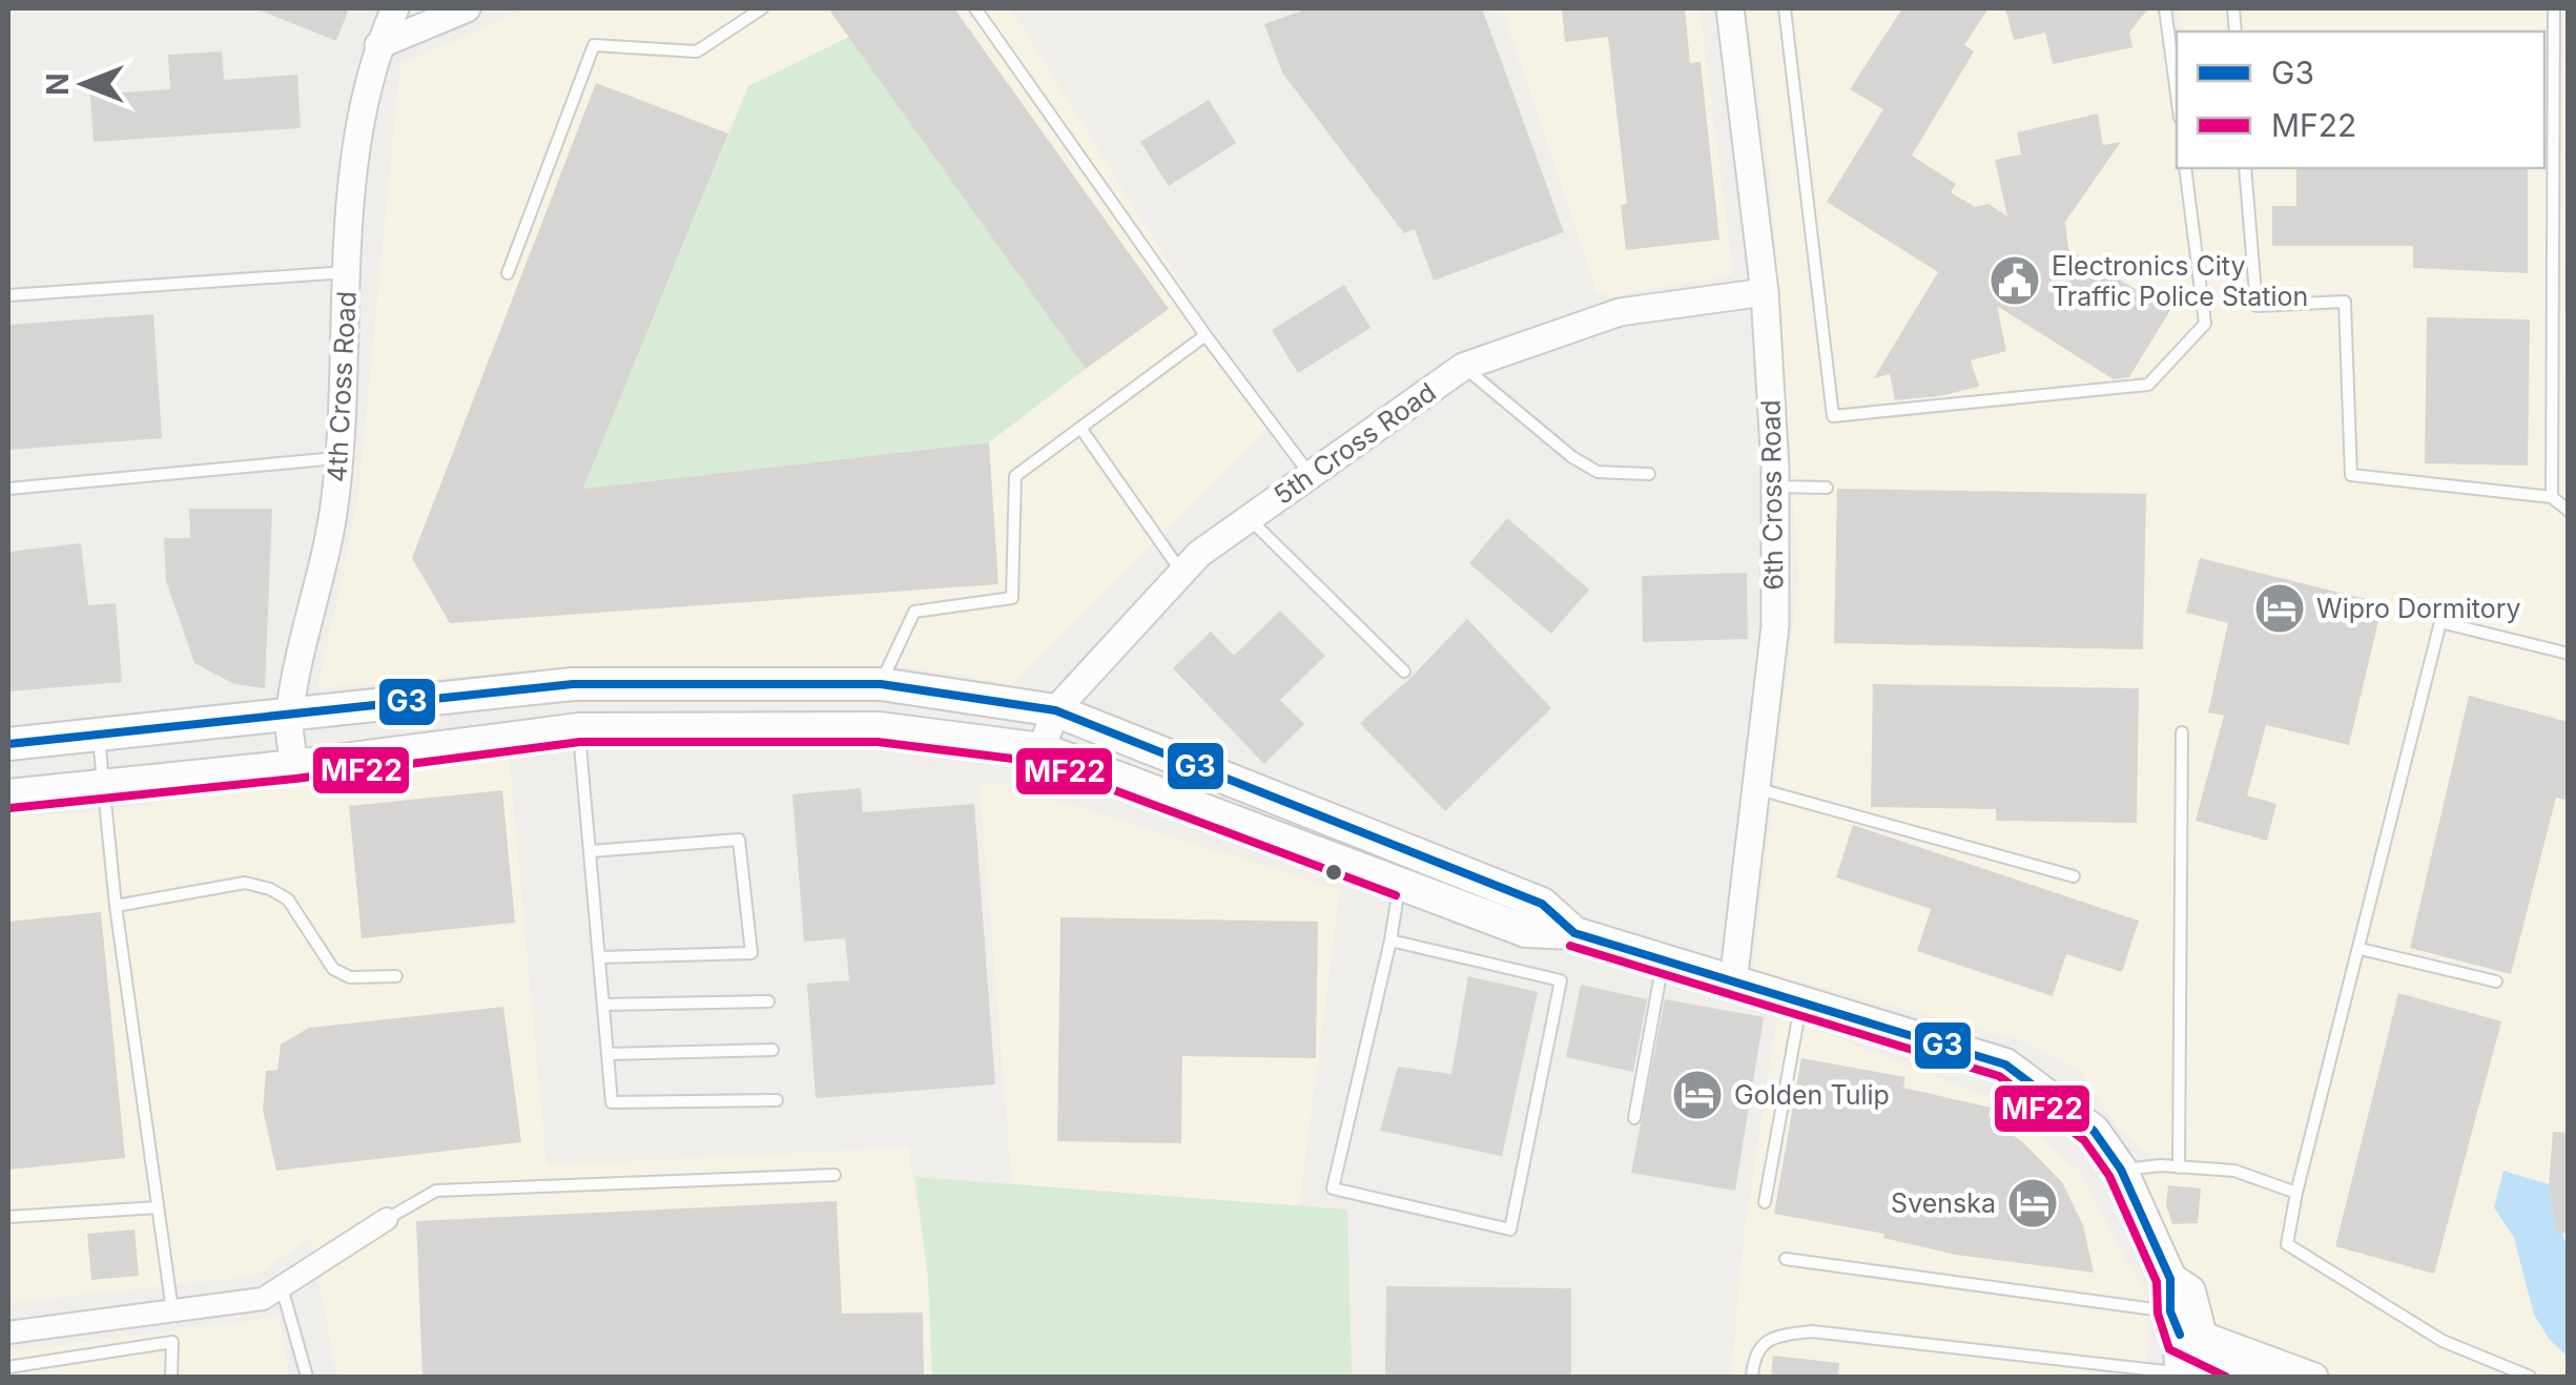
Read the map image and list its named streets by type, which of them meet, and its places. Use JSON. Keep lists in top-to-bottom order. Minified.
{"streets":{"street":["4th Cross Road","5th Cross Road","6th Cross Road"]},"crossings":[["5th Cross Road","6th Cross Road"]],"places":{"public building":["Electronics City Traffic Police Station"],"hotel":["Wipro Dormitory","Golden Tulip","Svenska"]},"lines":["transit line G3","transit line MF22"],"legend":["G3","MF22"],"north":"left"}
